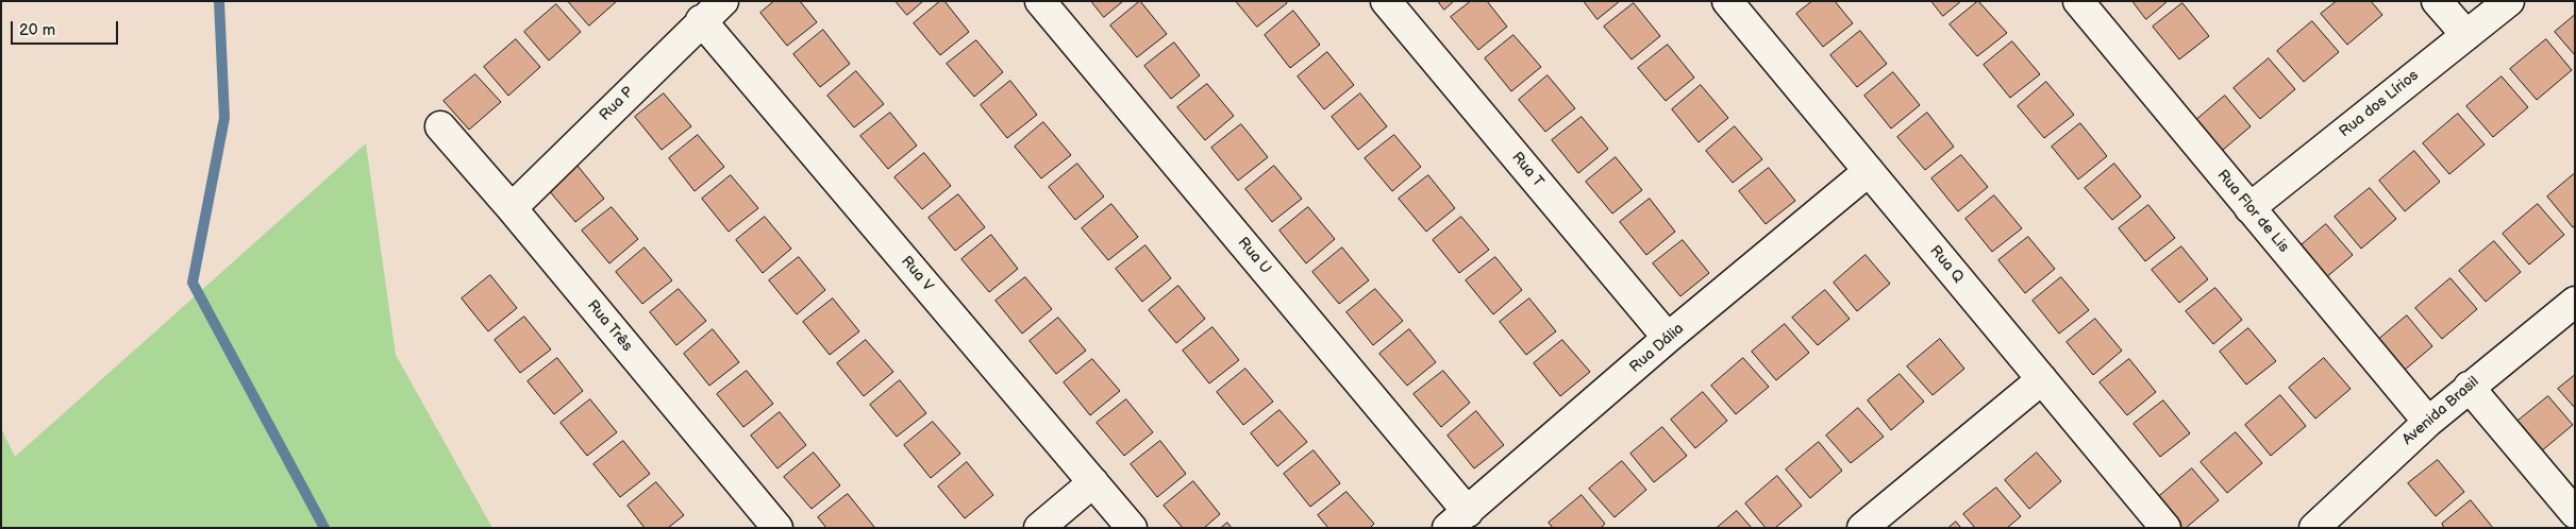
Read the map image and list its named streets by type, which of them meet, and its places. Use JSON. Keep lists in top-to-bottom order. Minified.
{"streets":{"street":["Rua P","Rua dos Lírios","Rua T","Rua Flor de Lis","Rua U","Rua Q","Rua V","Rua Três","Rua Dália","Avenida Brasil"]},"crossings":[["Rua P","Rua V"],["Rua P","Rua Três"],["Rua dos Lírios","Rua Flor de Lis"],["Rua T","Rua Dália"],["Rua Flor de Lis","Avenida Brasil"],["Rua U","Rua Dália"],["Rua Q","Rua Dália"]],"scale_bar":"20 m"}
